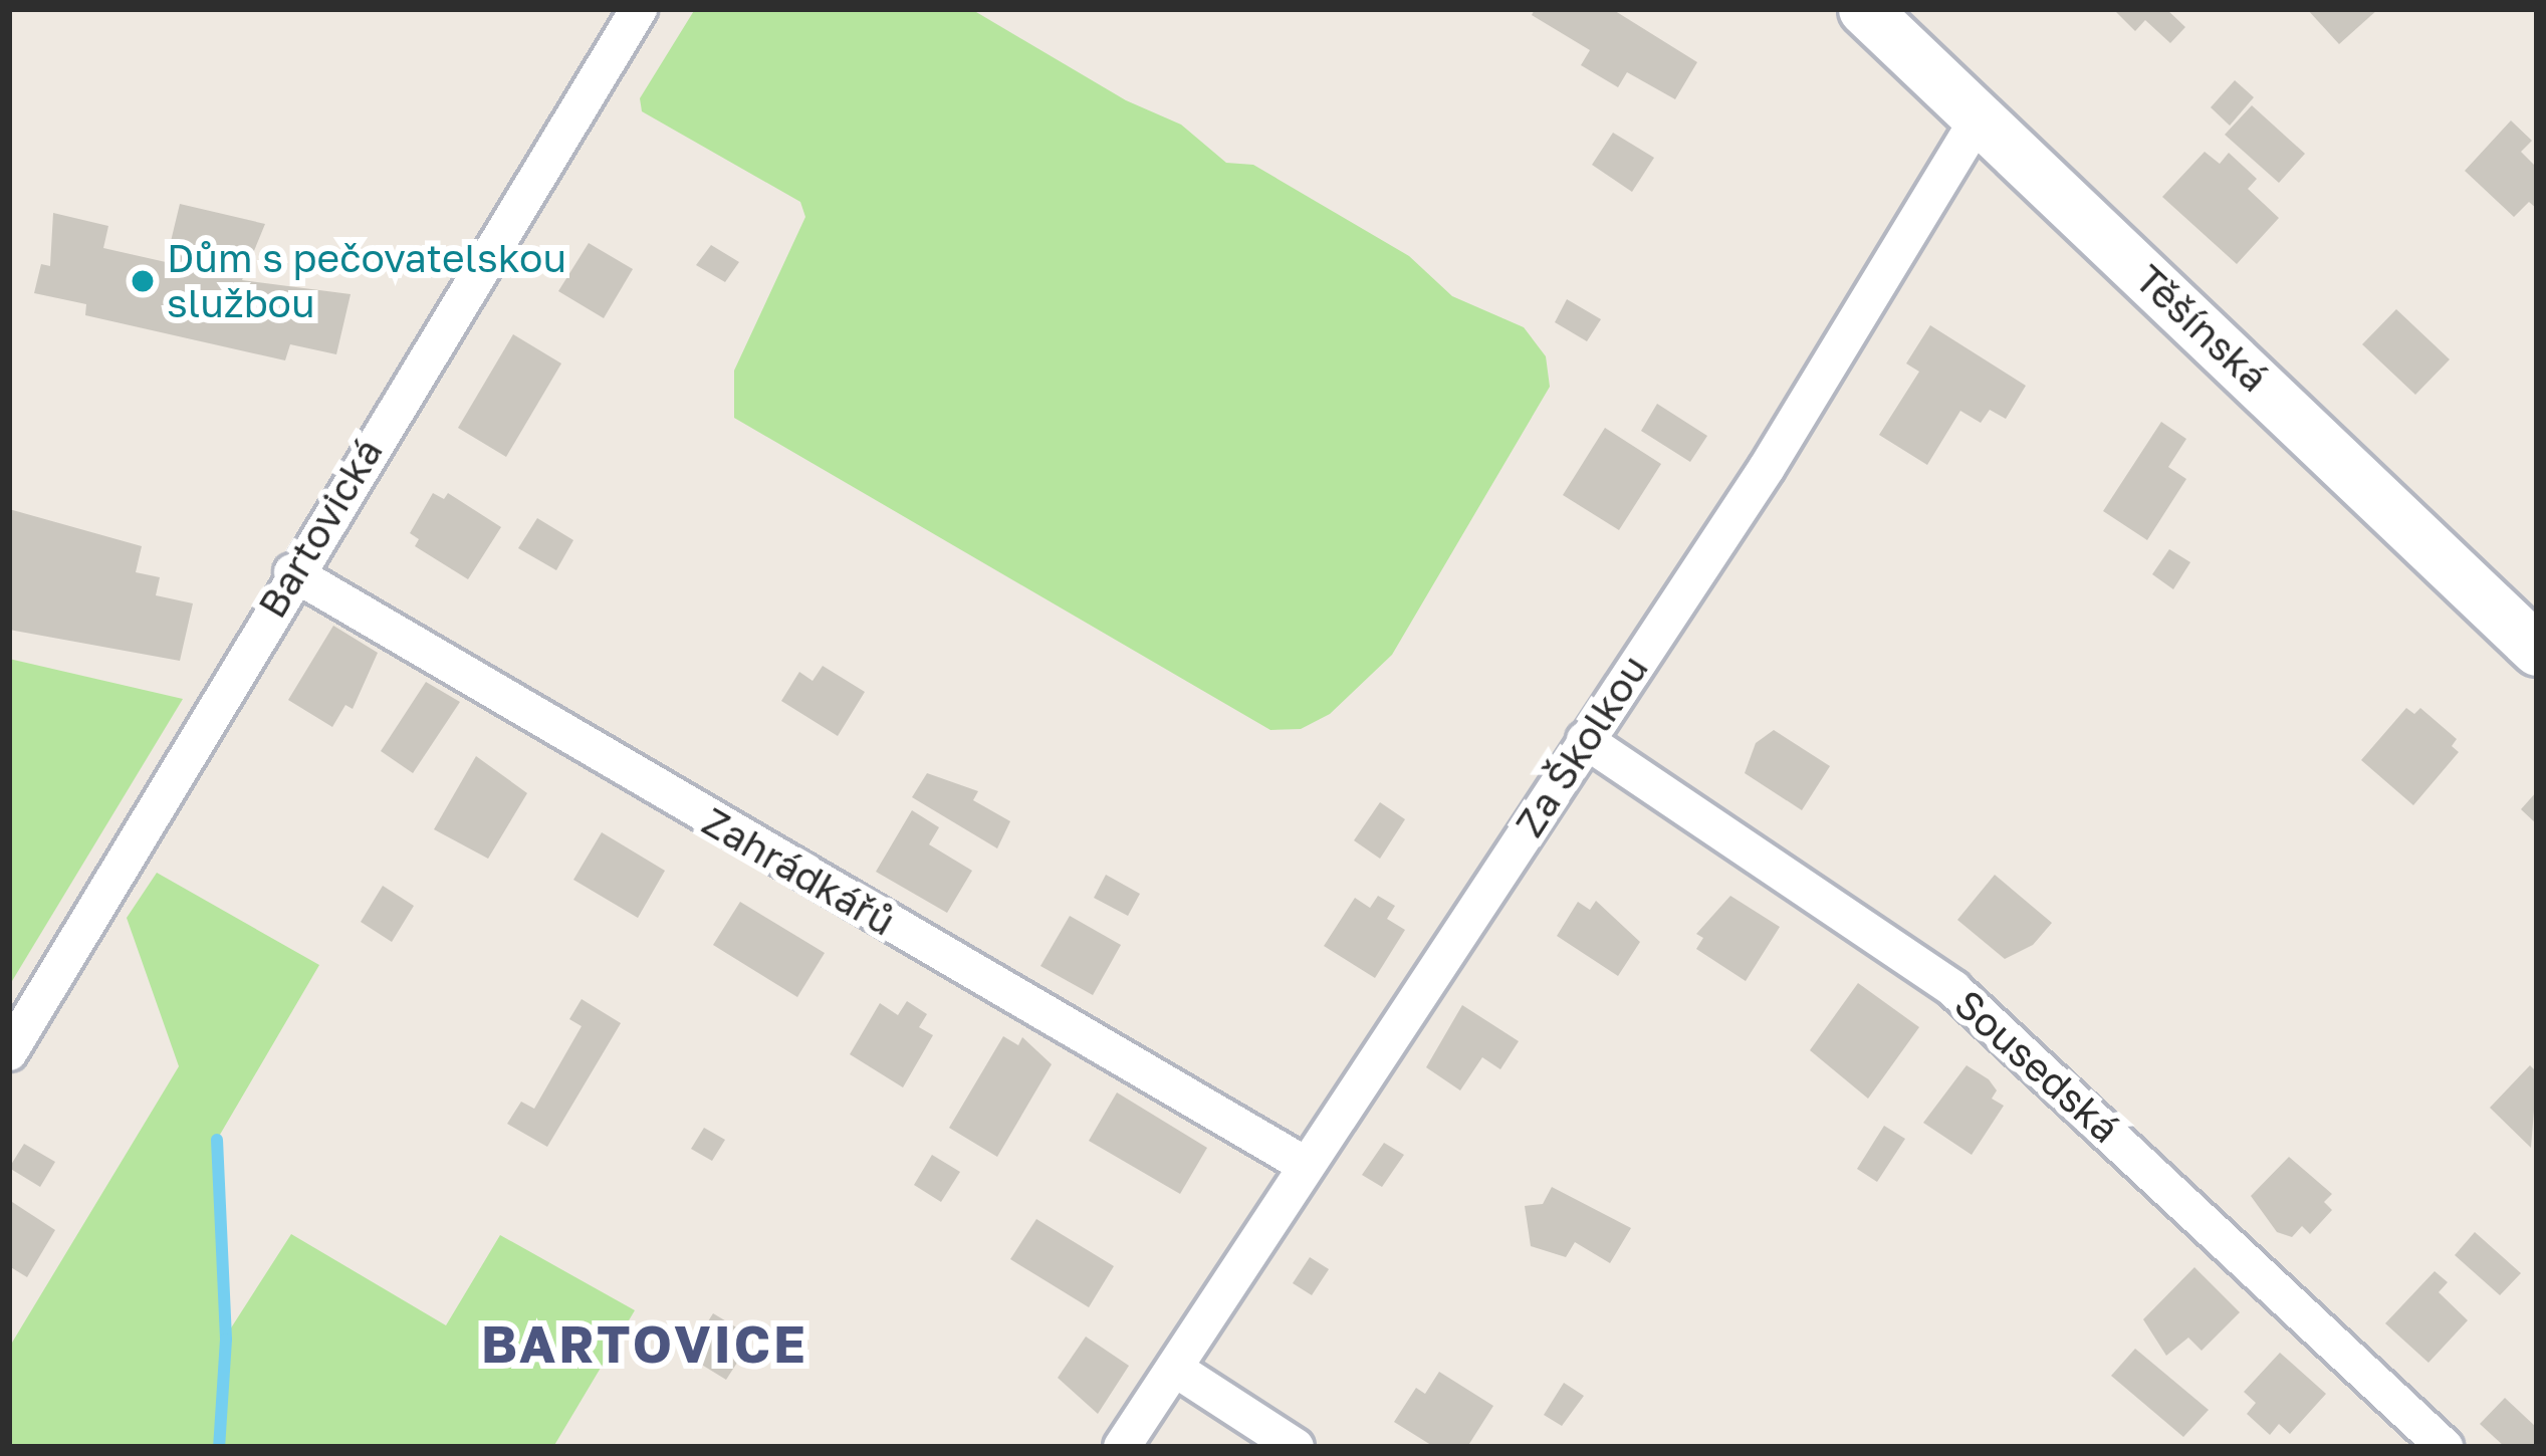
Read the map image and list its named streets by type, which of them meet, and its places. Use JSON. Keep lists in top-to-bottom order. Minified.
{"streets":{"main road":["Těšínská"],"street":["Bartovická","Za Školkou","Zahrádkářů","Sousedská"]},"crossings":[["Těšínská","Za Školkou"],["Bartovická","Zahrádkářů"],["Za Školkou","Zahrádkářů"],["Za Školkou","Sousedská"]],"districts":["BARTOVICE"],"places":["Dům s pečovatelskou službou"]}
